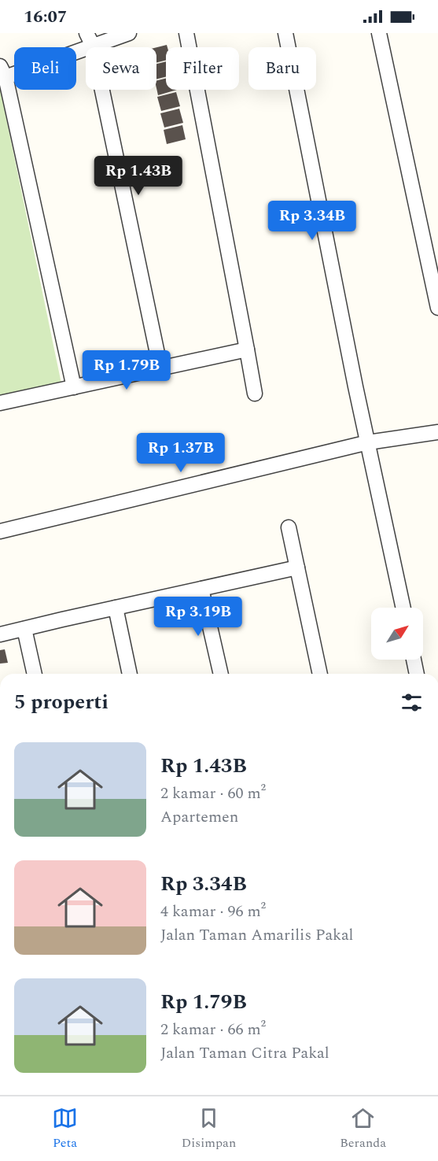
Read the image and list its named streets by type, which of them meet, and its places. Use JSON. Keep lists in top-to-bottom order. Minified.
{"north":"top right","page":{"status":"16:07","chip":["Beli","Sewa","Filter","Baru"],"price":["Rp 1.43B","Rp 3.34B","Rp 1.79B","Rp 1.37B","Rp 3.19B"],"heading":"5 properti","list":[{"name":"Rp 1.43B","note":"2 kamar · 60 m² · Apartemen"},{"name":"Rp 3.34B","note":"4 kamar · 96 m² · Jalan Taman Amarilis Pakal"},{"name":"Rp 1.79B","note":"2 kamar · 66 m² · Jalan Taman Citra Pakal"}],"tabs":["Peta","Disimpan","Beranda"]}}
